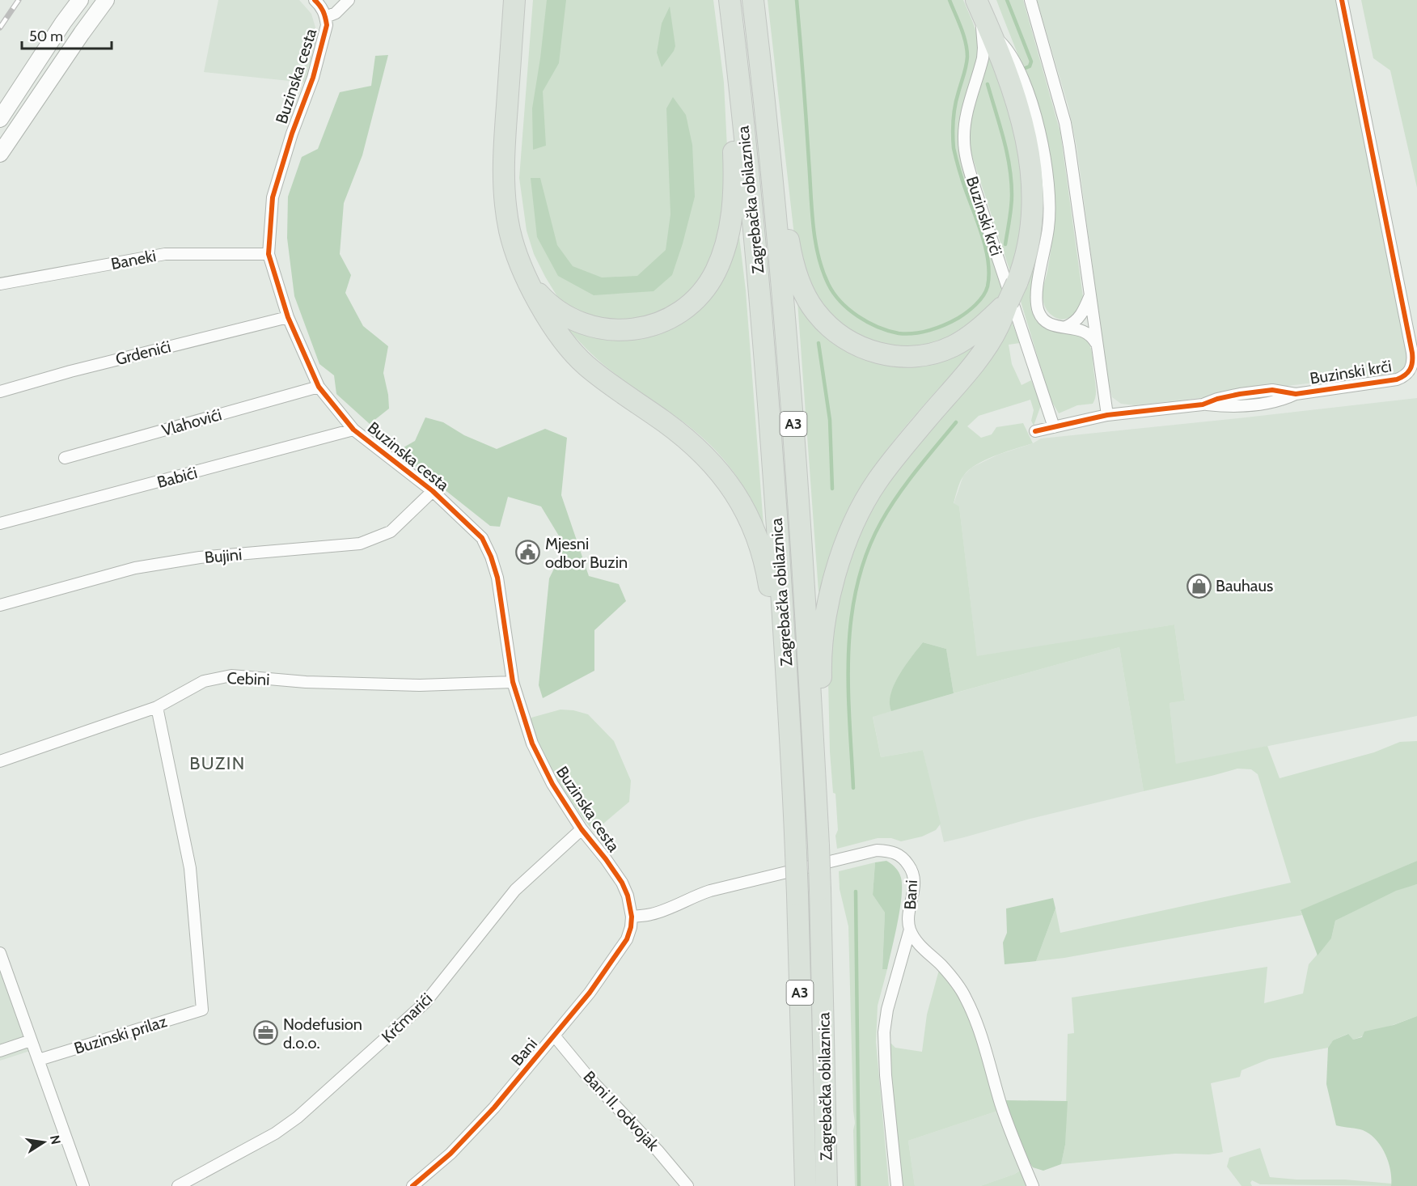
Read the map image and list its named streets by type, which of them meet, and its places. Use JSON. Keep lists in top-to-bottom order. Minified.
{"streets":{"highway":["Zagrebačka obilaznica","A3"],"street":["Buzinska cesta","Buzinski krči","Baneki","Grdenići","Vlahovići","Babići","Bujini","Cebini","Bani","Krčmarići","Buzinski prilaz","Bani II. odvojak"]},"crossings":[["Buzinska cesta","Baneki"],["Buzinska cesta","Grdenići"],["Buzinska cesta","Vlahovići"],["Buzinska cesta","Babići"],["Buzinska cesta","Bujini"],["Buzinska cesta","Cebini"],["Buzinska cesta","Bani"],["Buzinska cesta","Krčmarići"],["Cebini","Buzinski prilaz"],["Bani","Bani II. odvojak"]],"districts":["BUZIN"],"places":{"public building":["Mjesni odbor Buzin"],"shop":["Bauhaus"],"office":["Nodefusion d.o.o."]},"scale_bar":"50 m","north":"right"}
